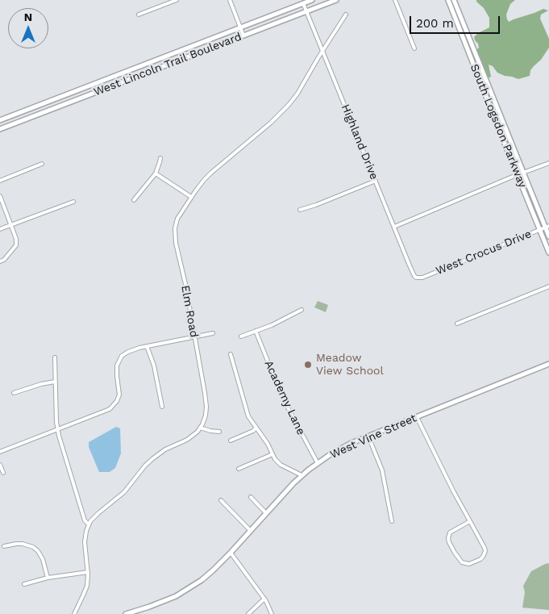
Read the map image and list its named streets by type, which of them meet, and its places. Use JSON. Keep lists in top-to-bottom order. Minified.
{"streets":{"main road":["West Lincoln Trail Boulevard","South Logsdon Parkway","West Vine Street"],"street":["Highland Drive","West Crocus Drive","Elm Road","Academy Lane"]},"crossings":[["West Lincoln Trail Boulevard","Highland Drive"],["South Logsdon Parkway","West Crocus Drive"],["Highland Drive","West Crocus Drive"],["Highland Drive","Elm Road"],["Academy Lane","West Vine Street"]],"places":["Meadow View School"],"scale_bar":"200 m","north":"top"}
